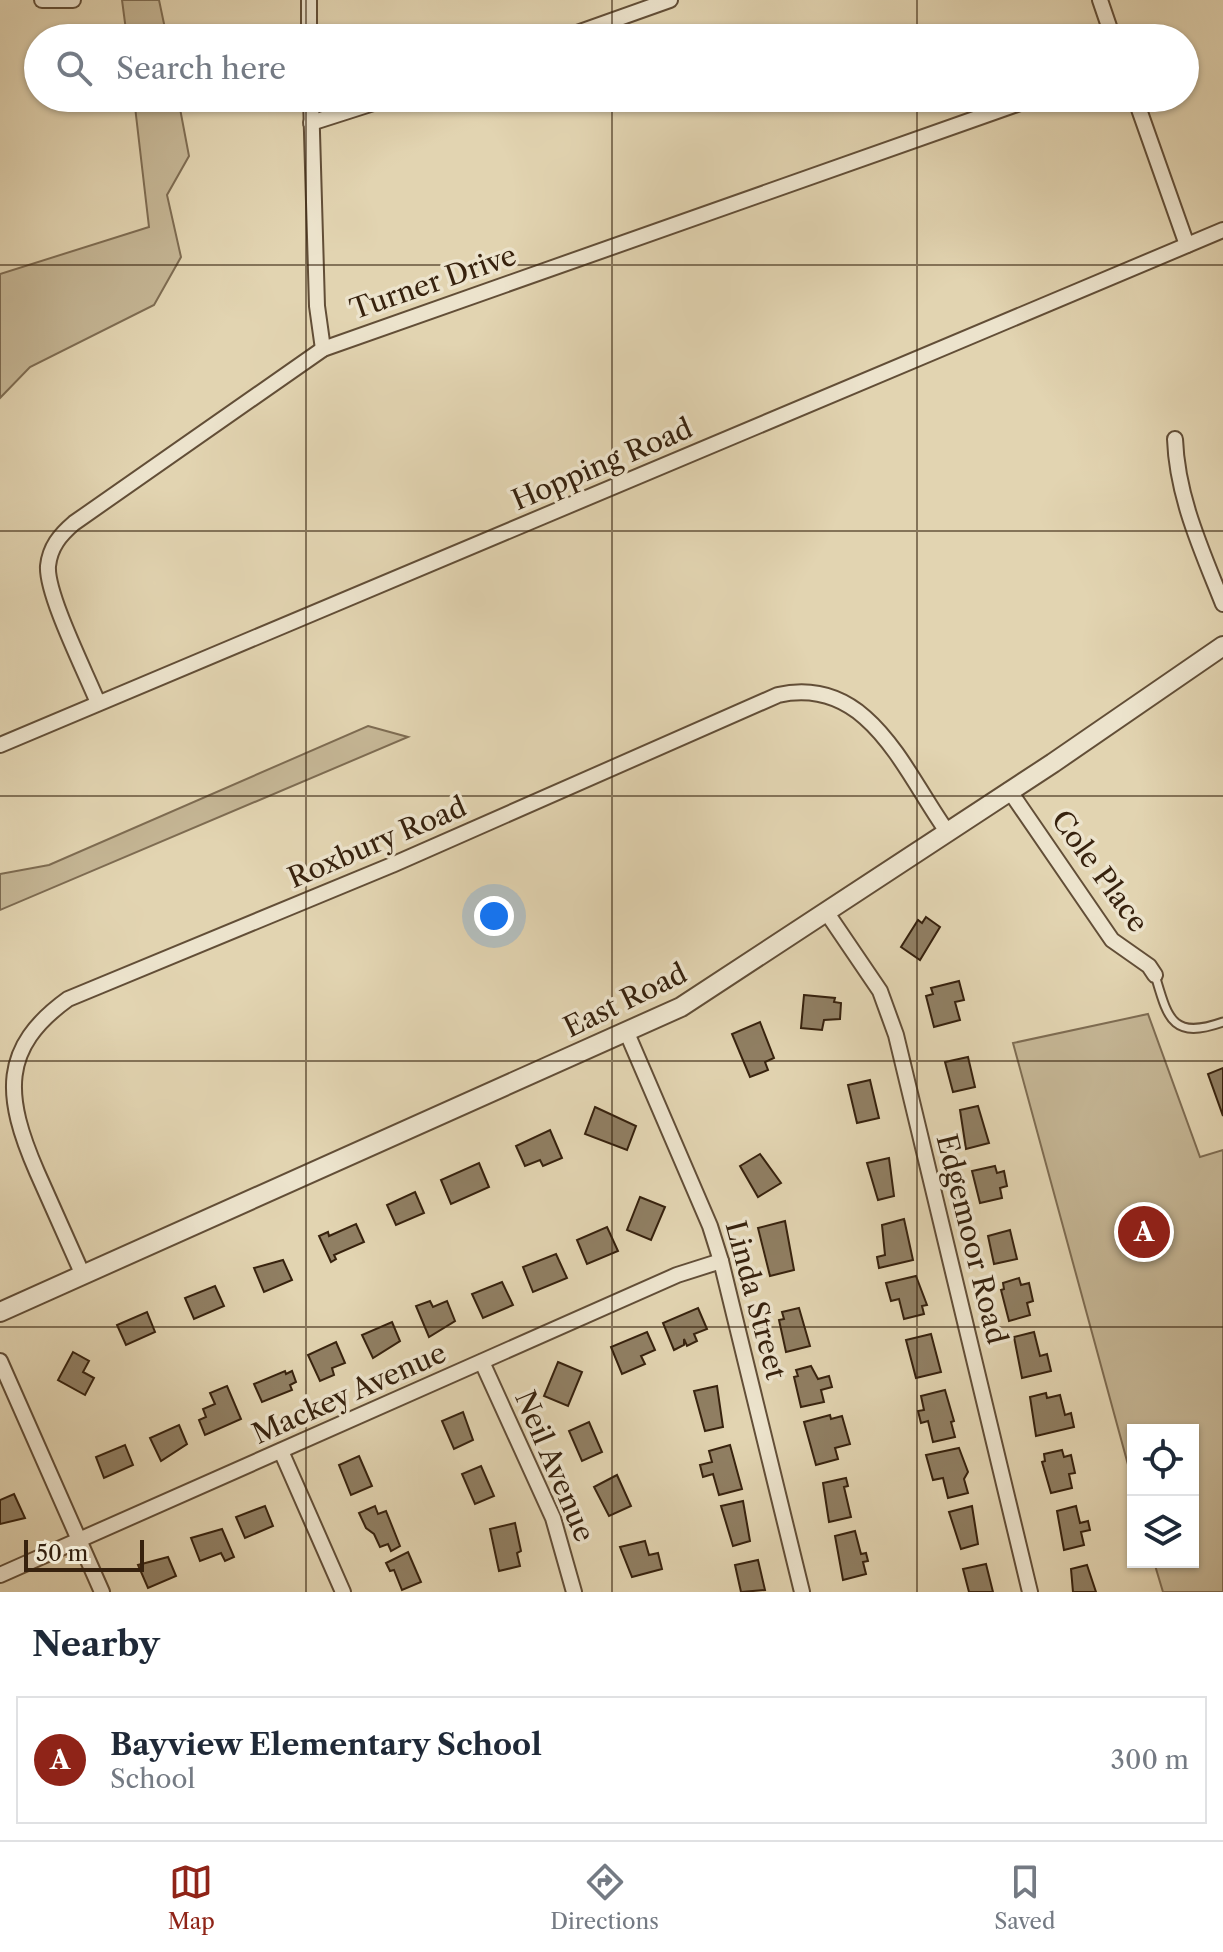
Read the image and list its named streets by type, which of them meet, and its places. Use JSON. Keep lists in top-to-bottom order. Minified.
{"streets":{"street":["Turner Drive","Hopping Road","Roxbury Road","Cole Place","East Road","Edgemoor Road","Linda Street","Mackey Avenue","Neil Avenue"]},"crossings":[["Turner Drive","Hopping Road"],["Roxbury Road","East Road"],["Cole Place","East Road"],["East Road","Edgemoor Road"],["East Road","Linda Street"],["Linda Street","Mackey Avenue"],["Mackey Avenue","Neil Avenue"]],"scale_bar":"50 m","page":{"search":"Search here","pins":"A","scale":"50 m","heading":"Nearby","list":[{"mark":"A","name":"Bayview Elementary School","note":"School","value":"300 m"}],"nav":["Map","Directions","Saved"]}}
